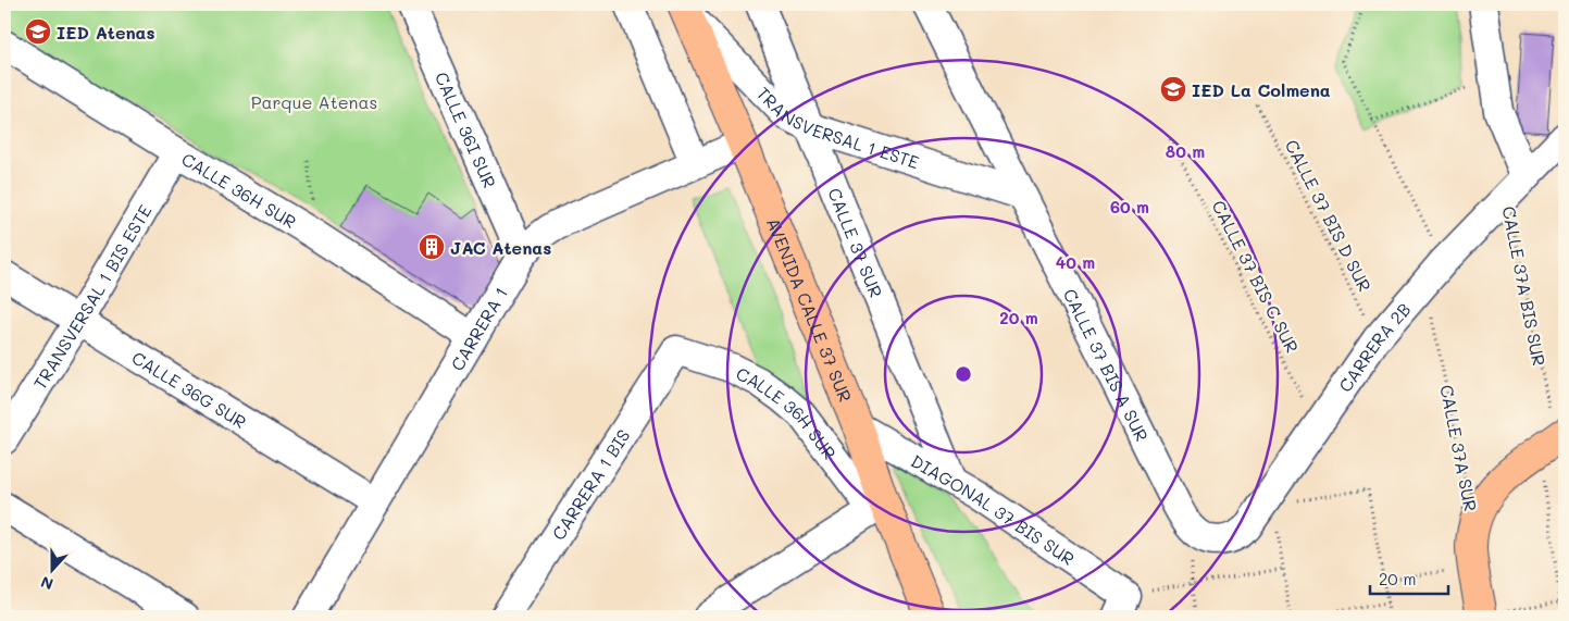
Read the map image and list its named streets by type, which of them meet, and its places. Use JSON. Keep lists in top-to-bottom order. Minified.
{"streets":{"main road":["AVENIDA CALLE 37 SUR","CALLE 37A SUR"],"street":["TRANSVERSAL 1 ESTE","CALLE 36I SUR","CALLE 36H SUR","CALLE 37 SUR","TRANSVERSAL 1 BIS ESTE","CARRERA 1","CARRERA 2B","CALLE 37 BIS A SUR","CALLE 36G SUR","CARRERA 1 BIS","DIAGONAL 37 BIS SUR"],"path":["CALLE 37 BIS D SUR","CALLE 37 BIS C SUR","CALLE 37A BIS SUR"]},"crossings":[["TRANSVERSAL 1 ESTE","CALLE 37 SUR"],["TRANSVERSAL 1 ESTE","AVENIDA CALLE 37 SUR"],["TRANSVERSAL 1 ESTE","CALLE 37 BIS A SUR"],["CALLE 36I SUR","CARRERA 1"],["CALLE 36H SUR","TRANSVERSAL 1 BIS ESTE"],["CALLE 36H SUR","AVENIDA CALLE 37 SUR"],["CALLE 36H SUR","CARRERA 1"],["CALLE 36H SUR","CARRERA 1 BIS"],["CALLE 37 BIS D SUR","CARRERA 2B"],["CALLE 37 SUR","DIAGONAL 37 BIS SUR"],["CALLE 37 BIS C SUR","CARRERA 2B"],["CALLE 37A BIS SUR","CARRERA 2B"],["CALLE 37A BIS SUR","CALLE 37A SUR"],["TRANSVERSAL 1 BIS ESTE","CALLE 36G SUR"],["AVENIDA CALLE 37 SUR","CARRERA 1"],["AVENIDA CALLE 37 SUR","DIAGONAL 37 BIS SUR"],["CARRERA 1","CALLE 36G SUR"],["CARRERA 2B","CALLE 37 BIS A SUR"],["CARRERA 2B","CALLE 37A SUR"]],"parks":["Parque Atenas"],"places":{"school or university":["IED Atenas","IED La Colmena"],"building":["JAC Atenas"]},"scale_bar":"20 m","north":"bottom","rings":["80 m","60 m","40 m","20 m"]}
